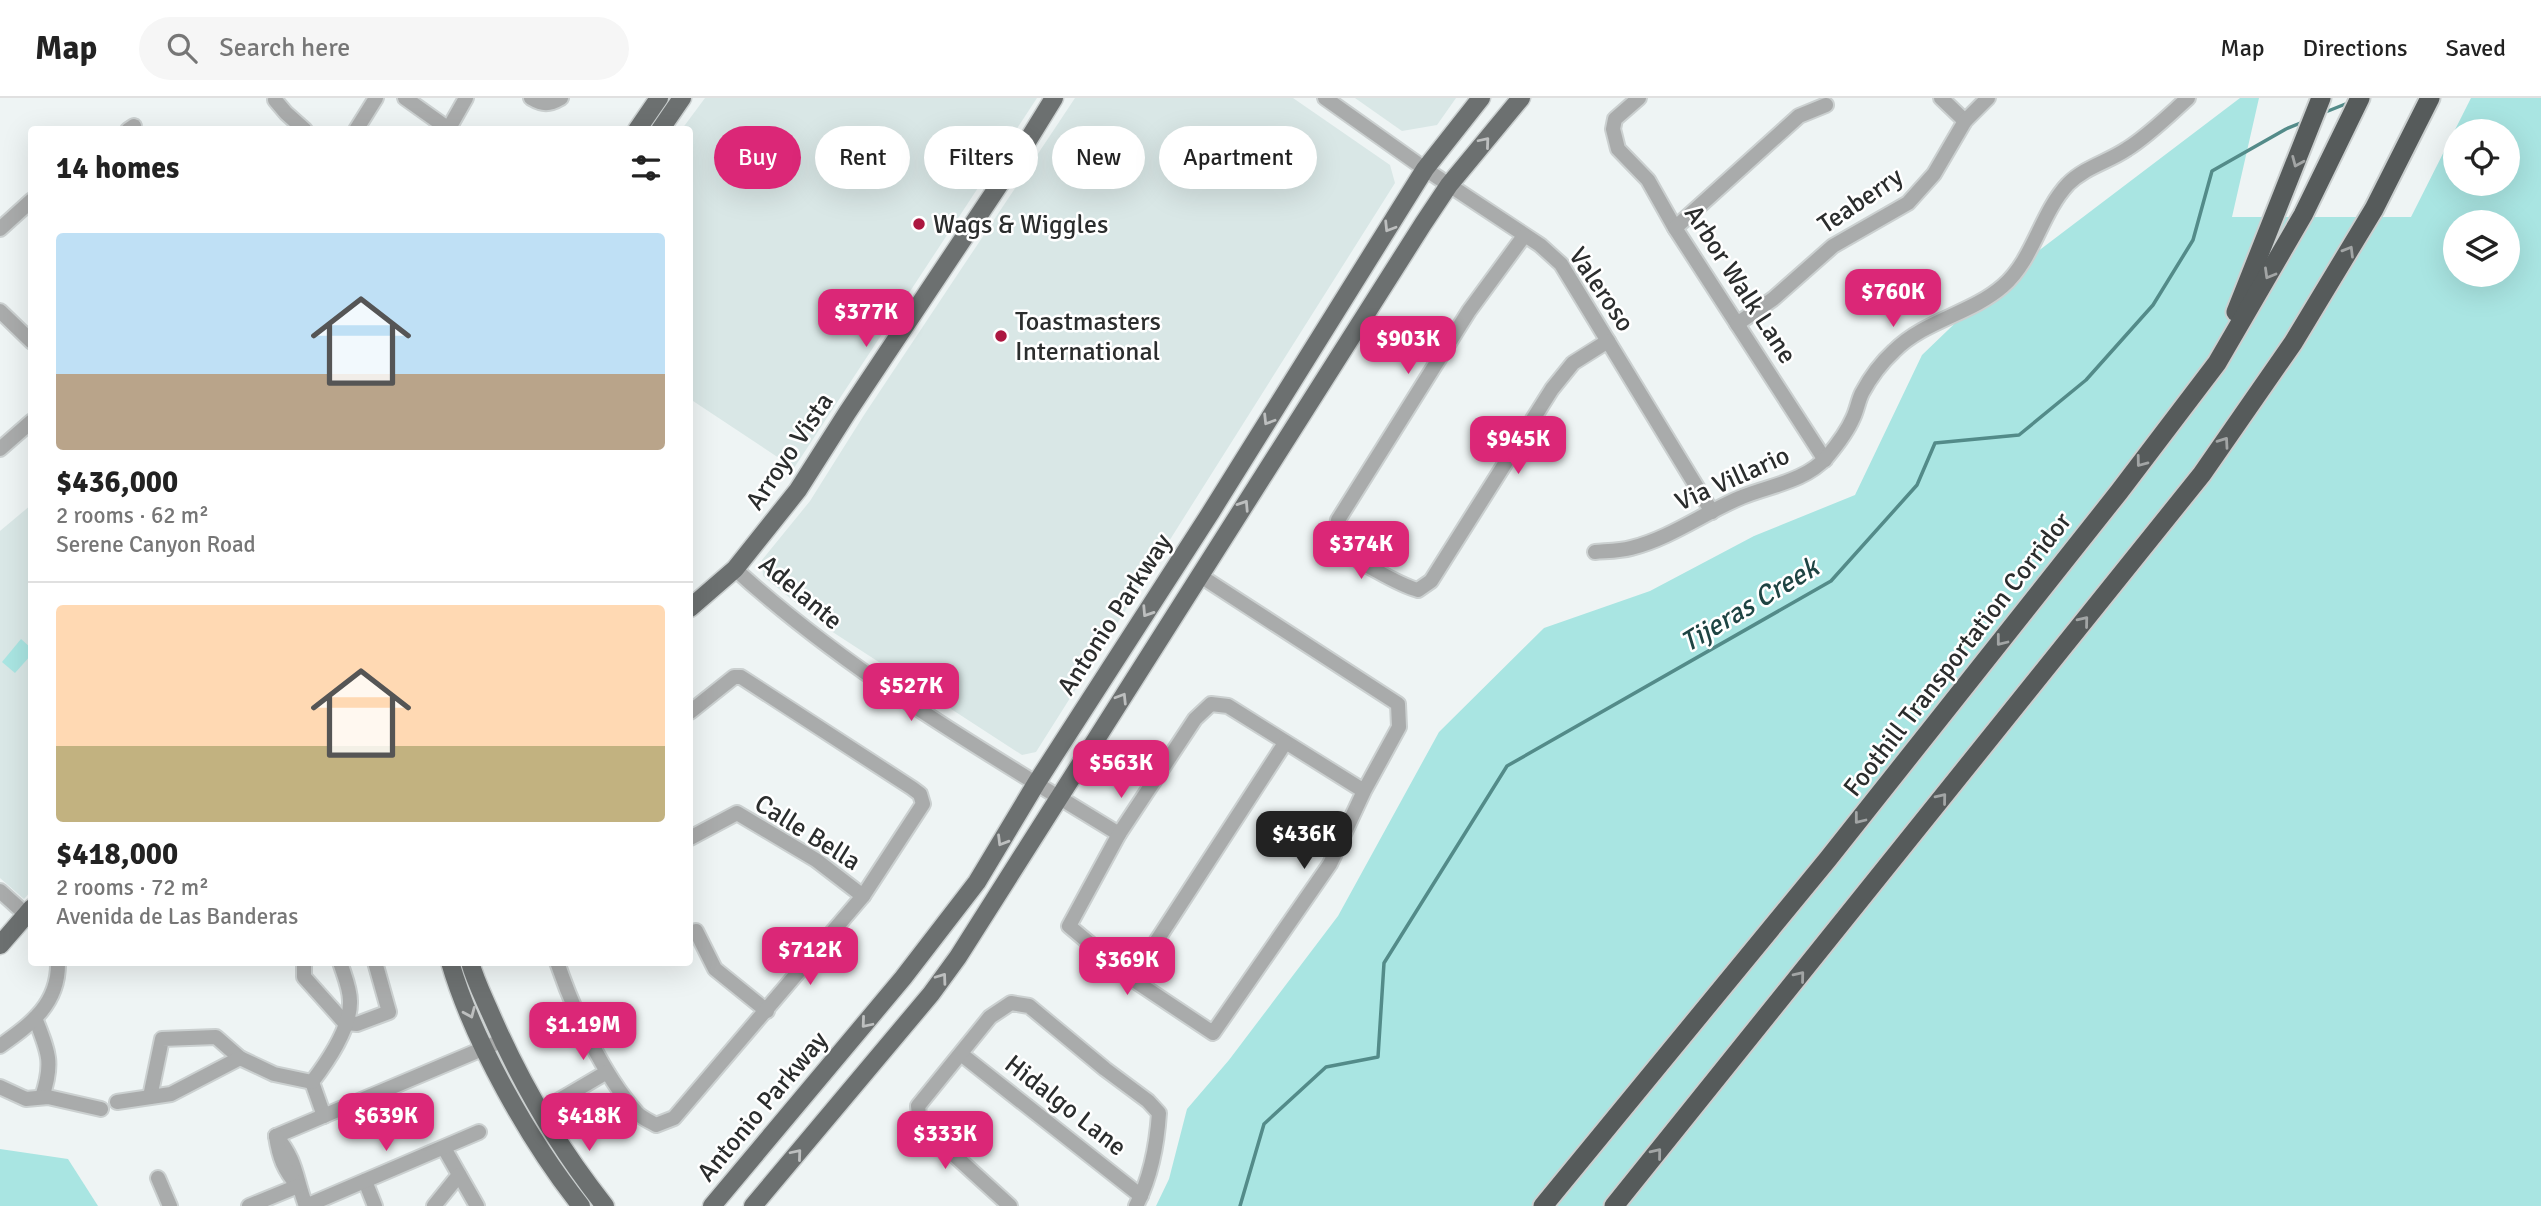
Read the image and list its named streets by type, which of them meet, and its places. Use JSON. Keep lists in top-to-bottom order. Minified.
{"streets":{"highway":["Foothill Transportation Corridor"],"main road":["Arroyo Vista","Antonio Parkway"],"street":["Teaberry","Arbor Walk Lane","Valeroso","Via Villario","Adelante","Calle Bella","Hidalgo Lane"]},"crossings":[["Teaberry","Arbor Walk Lane"],["Arbor Walk Lane","Via Villario"],["Valeroso","Via Villario"],["Valeroso","Antonio Parkway"],["Arroyo Vista","Adelante"],["Adelante","Antonio Parkway"]],"water":["Tijeras Creek"],"places":["Wags & Wiggles","Toastmasters International"],"page":{"header":"Map","search":"Search here","nav":["Map","Directions","Saved"],"chip":["Buy","Rent","Filters","New","Apartment"],"heading":"14 homes","list":[{"name":"$436,000","note":"2 rooms · 62 m² · Serene Canyon Road"},{"name":"$418,000","note":"2 rooms · 72 m² · Avenida de Las Banderas"}],"price":["$760K","$377K","$903K","$945K","$374K","$527K","$563K","$436K","$712K","$369K","$1.19M","$639K","$418K","$333K"]}}
